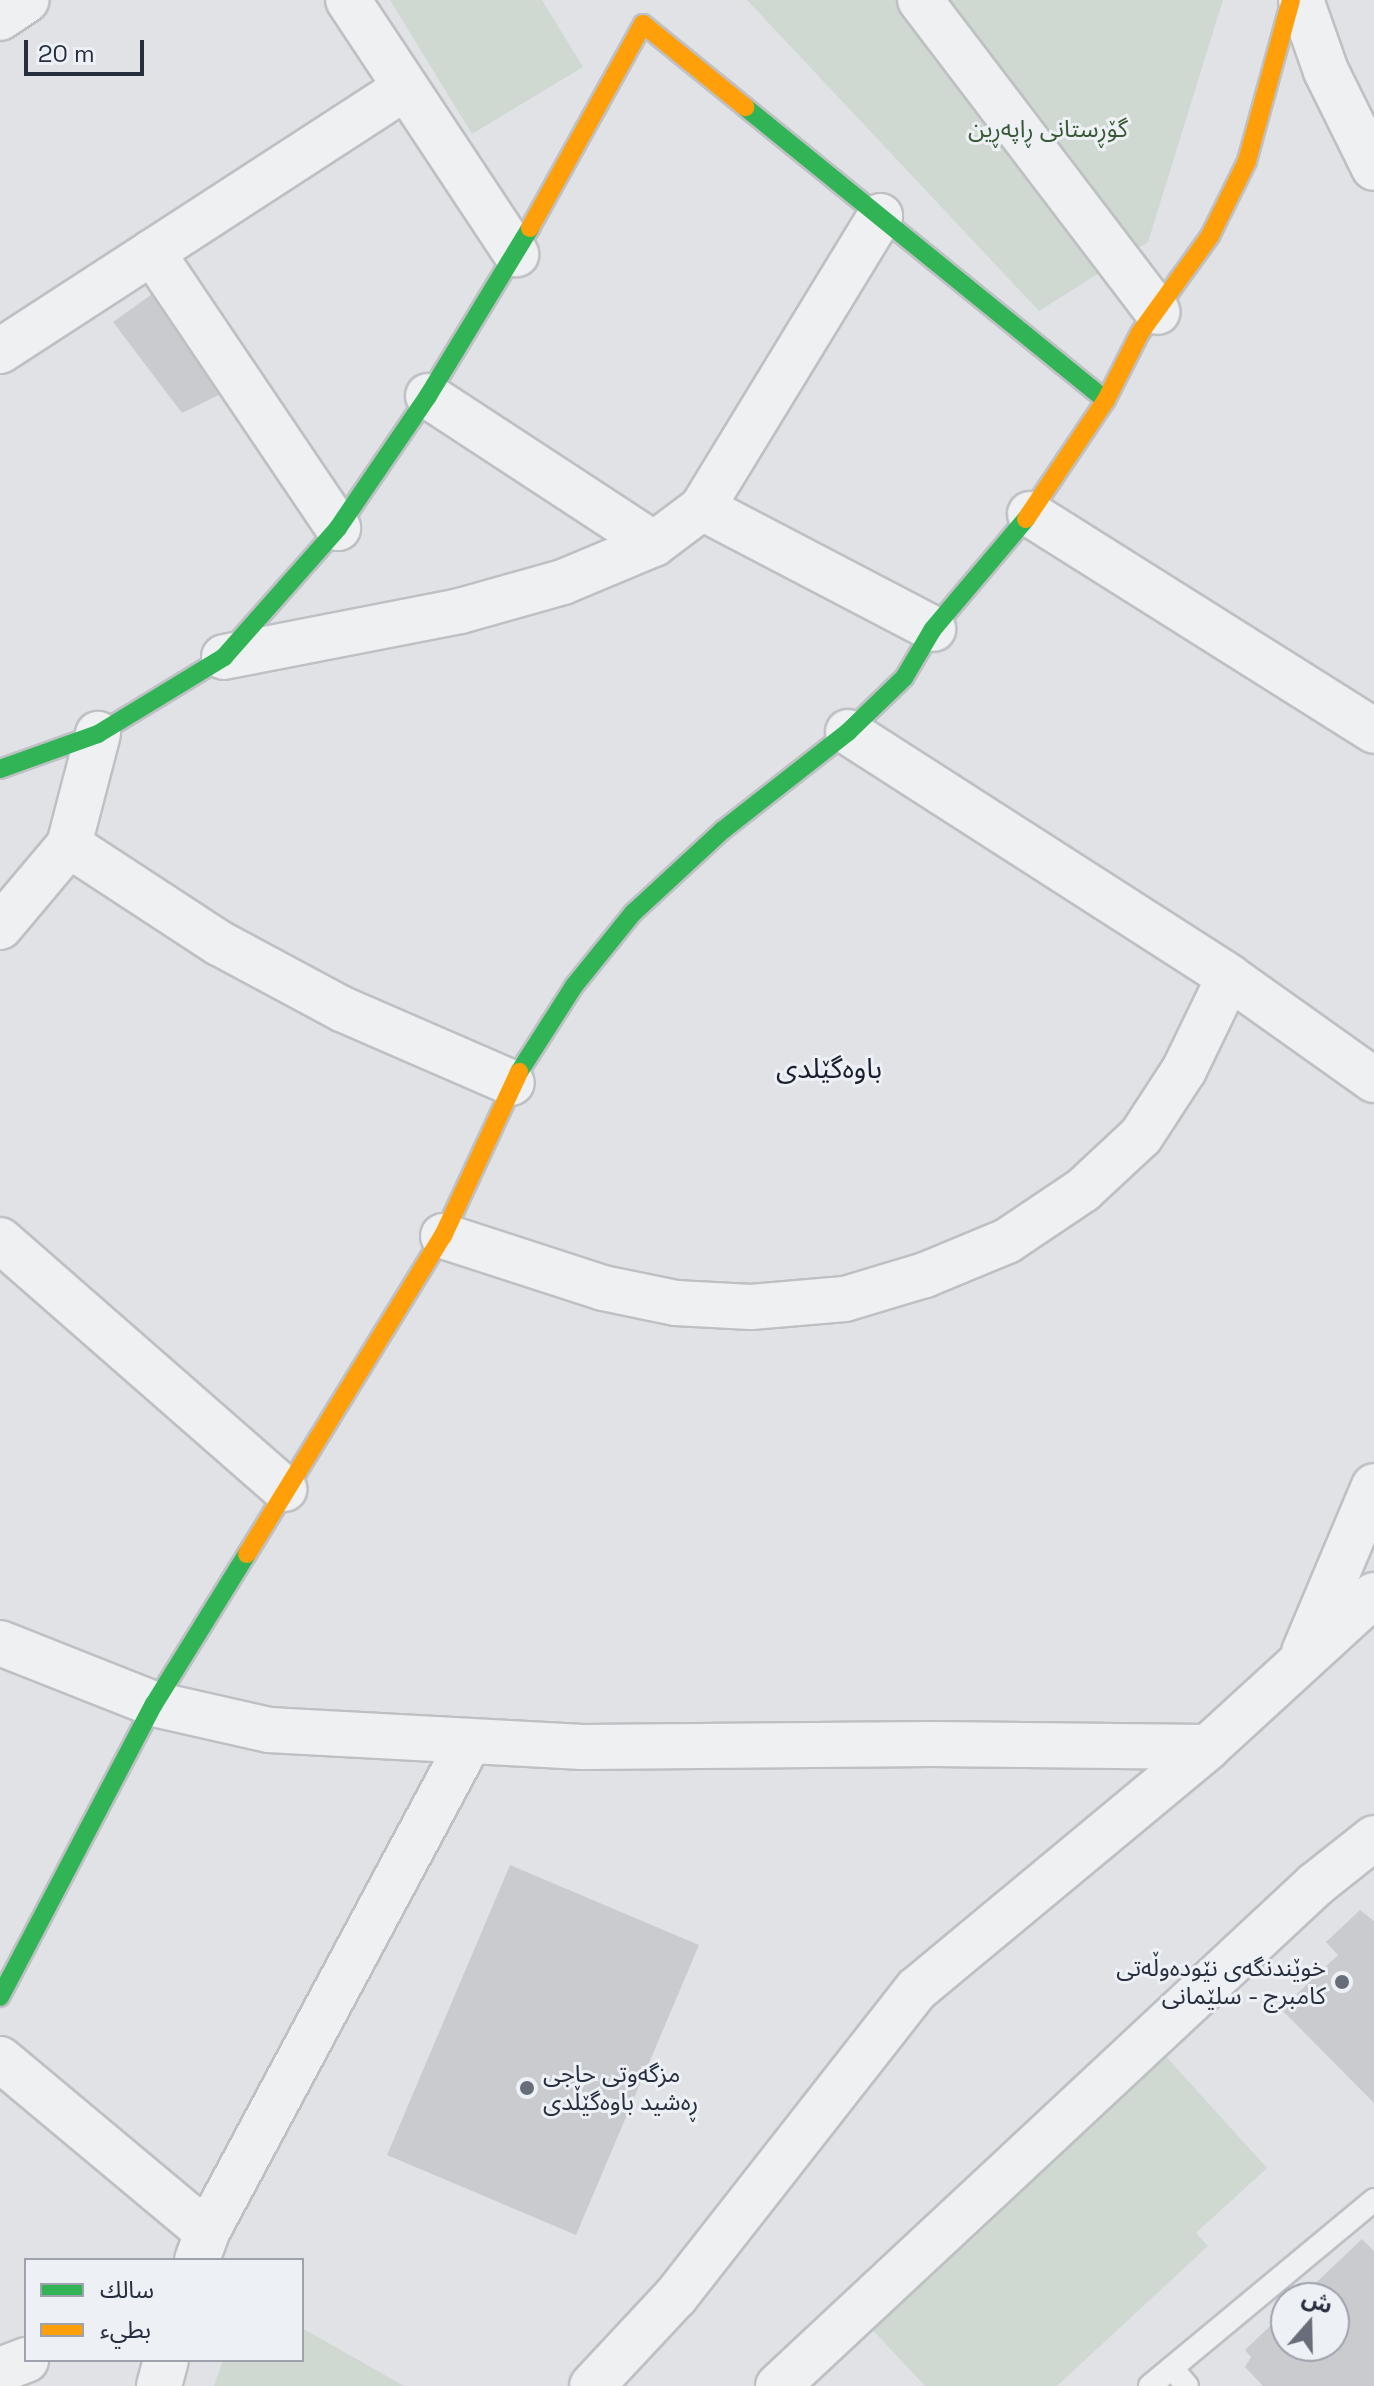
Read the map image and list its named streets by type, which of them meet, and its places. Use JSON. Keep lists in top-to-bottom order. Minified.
{"districts":["باوەگێلدی"],"parks":["گۆڕستانی ڕاپەڕین"],"places":["خوێندنگەی نێودەوڵەتی کامبرج - سلێمانی","مزگەوتی حاجی ڕەشید باوەگێڵدی"],"legend":["سالك","بطيء"],"scale_bar":"20 m","north":"top"}
